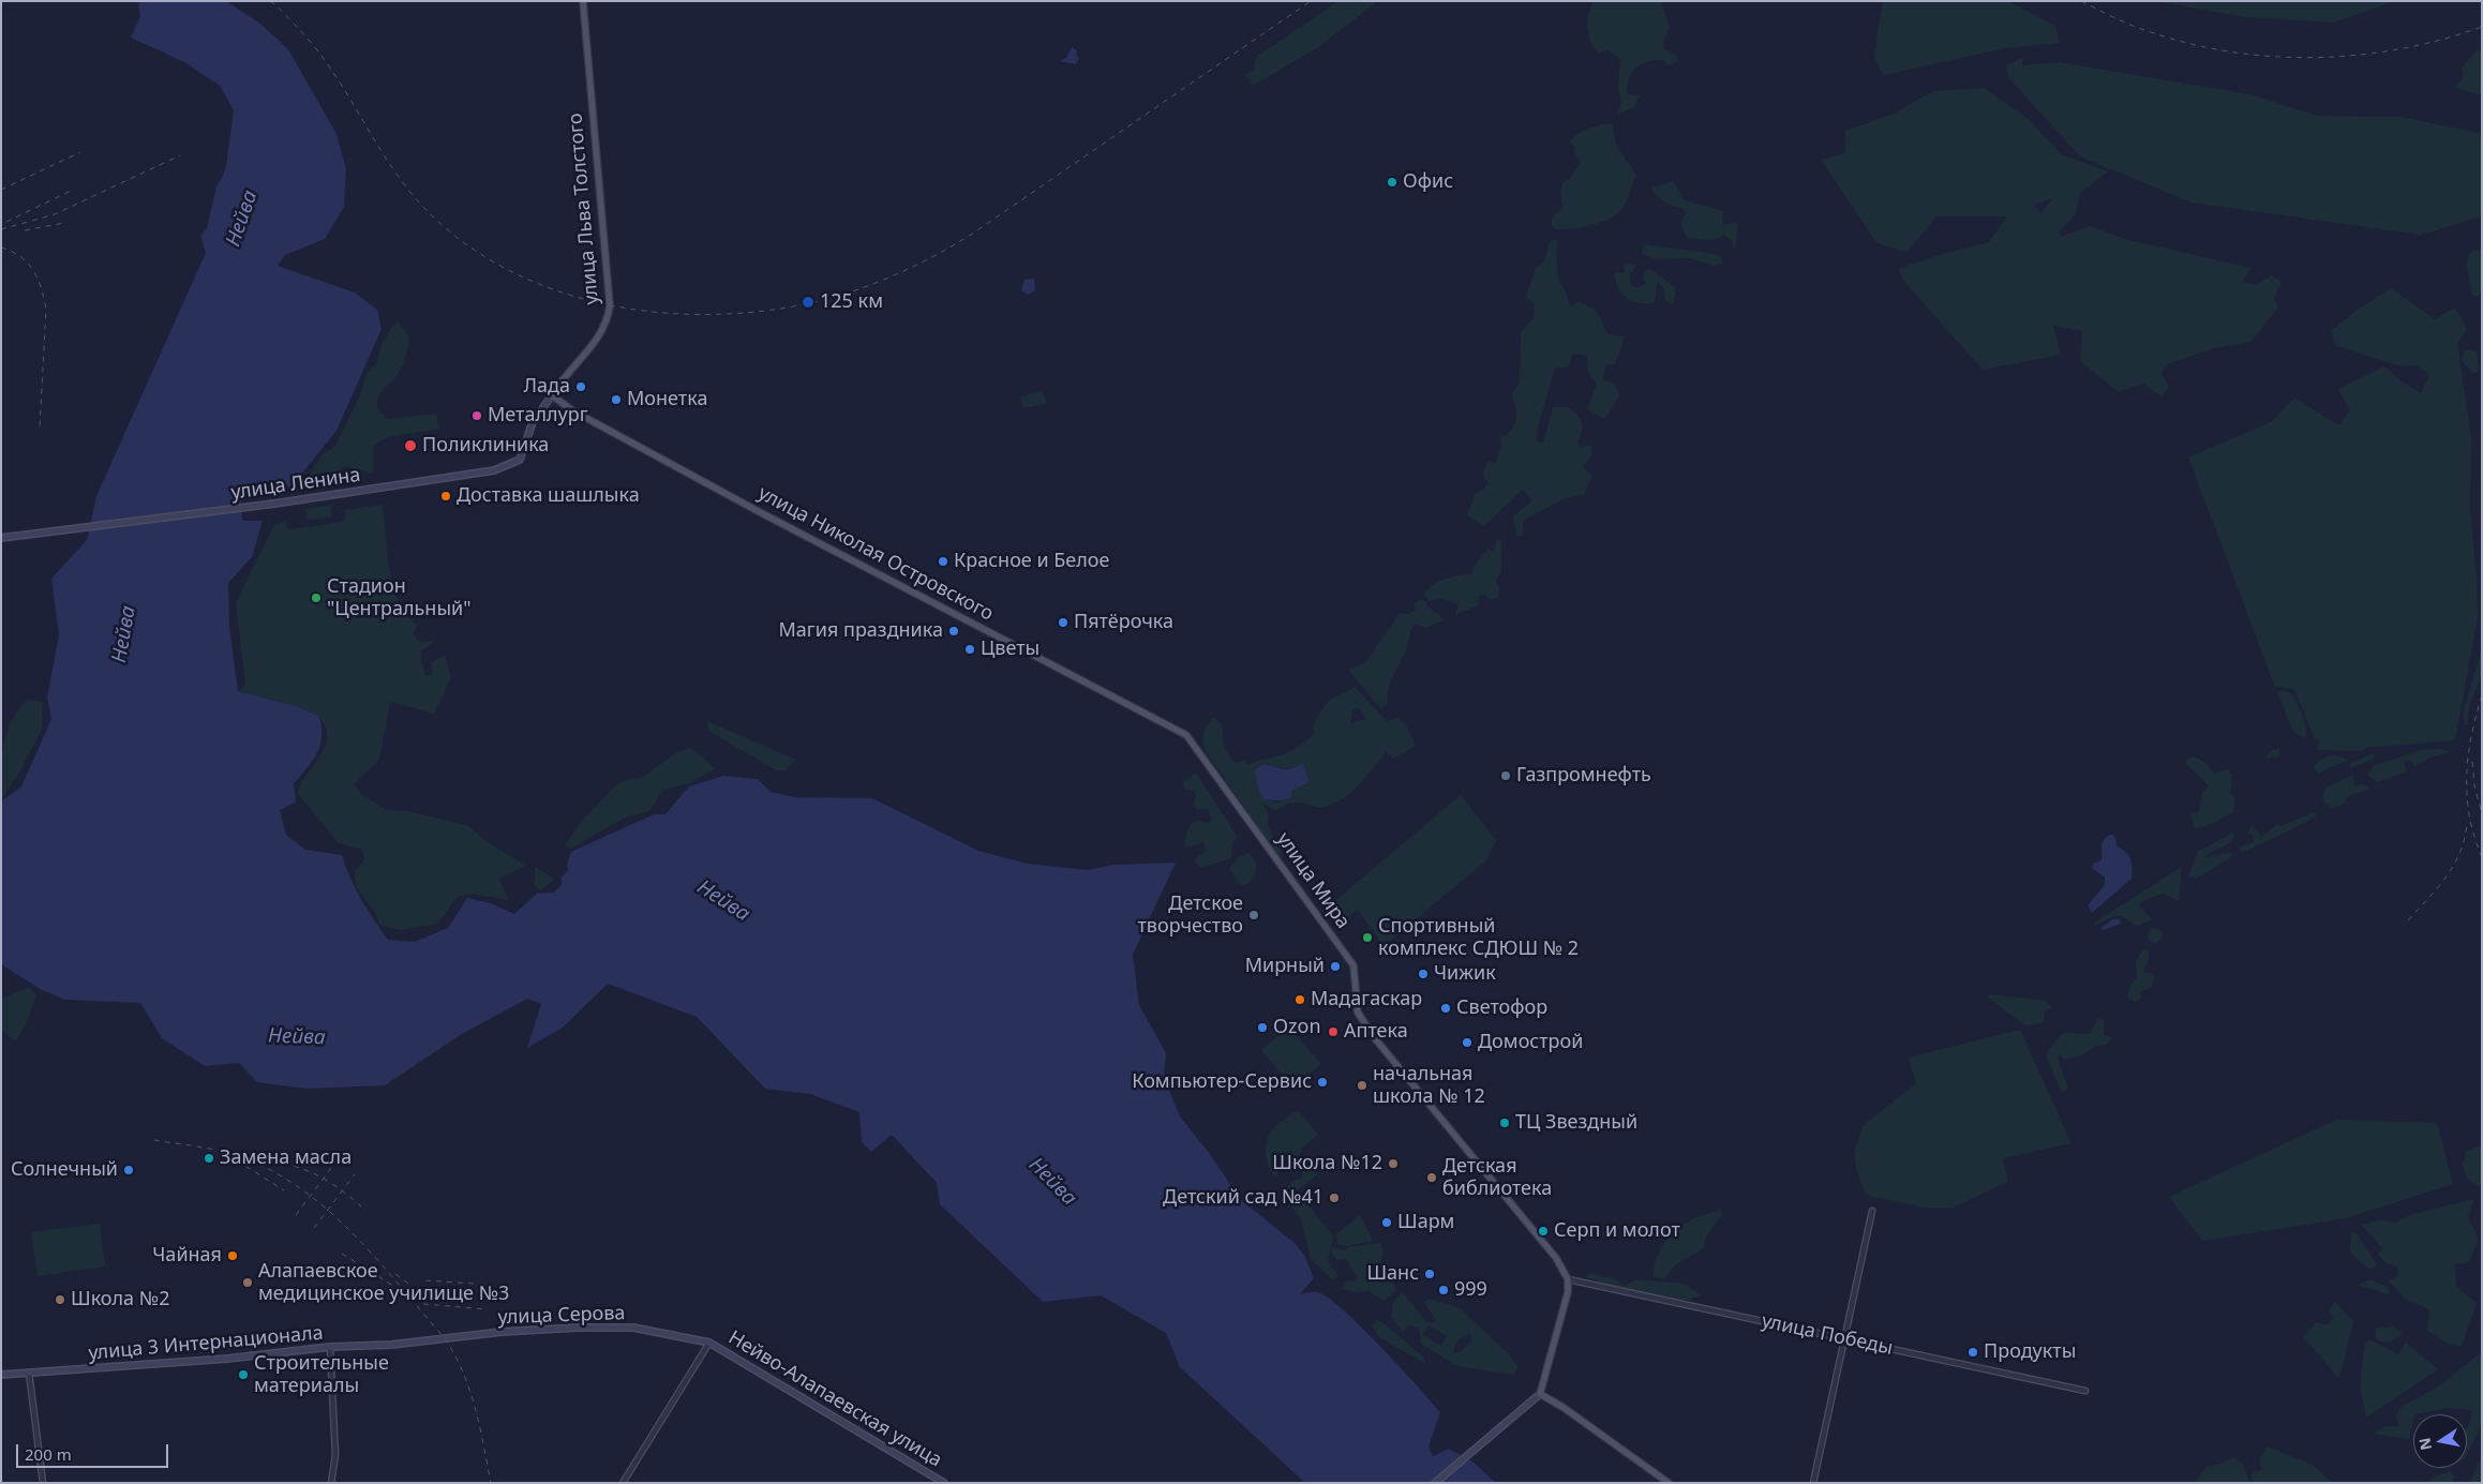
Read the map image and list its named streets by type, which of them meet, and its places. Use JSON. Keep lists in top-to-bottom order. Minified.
{"streets":{"main road":["улица Льва Толстого","улица Ленина","улица Николая Островского","улица Мира","улица Серова","улица 3 Интернационала","Нейво-Алапаевская улица"],"street":["улица Победы"]},"crossings":[["улица Льва Толстого","улица Ленина"],["улица Льва Толстого","улица Николая Островского"],["улица Ленина","улица Николая Островского"],["улица Николая Островского","улица Мира"],["улица Мира","улица Победы"],["улица Серова","улица 3 Интернационала"],["улица Серова","Нейво-Алапаевская улица"]],"water":["Нейва"],"places":["Офис","125 км","Лада","Монетка","Металлург","Поликлиника","Доставка шашлыка","Красное и Белое","Стадион \"Центральный\"","Пятёрочка","Магия праздника","Цветы","Газпромнефть","Детское творчество","Спортивный комплекс СДЮШ № 2","Мирный","Чижик","Мадагаскар","Светофор","Ozon","Аптека","Домострой","Компьютер-Сервис","начальная школа № 12","ТЦ Звездный","Замена масла","Школа №12","Солнечный","Детская библиотека","Детский сад №41","Шарм","Серп и молот","Чайная","Шанс","Алапаевское медицинское училище №3","999","Школа №2","Продукты","Строительные материалы"],"scale_bar":"200 m","north":"left"}
